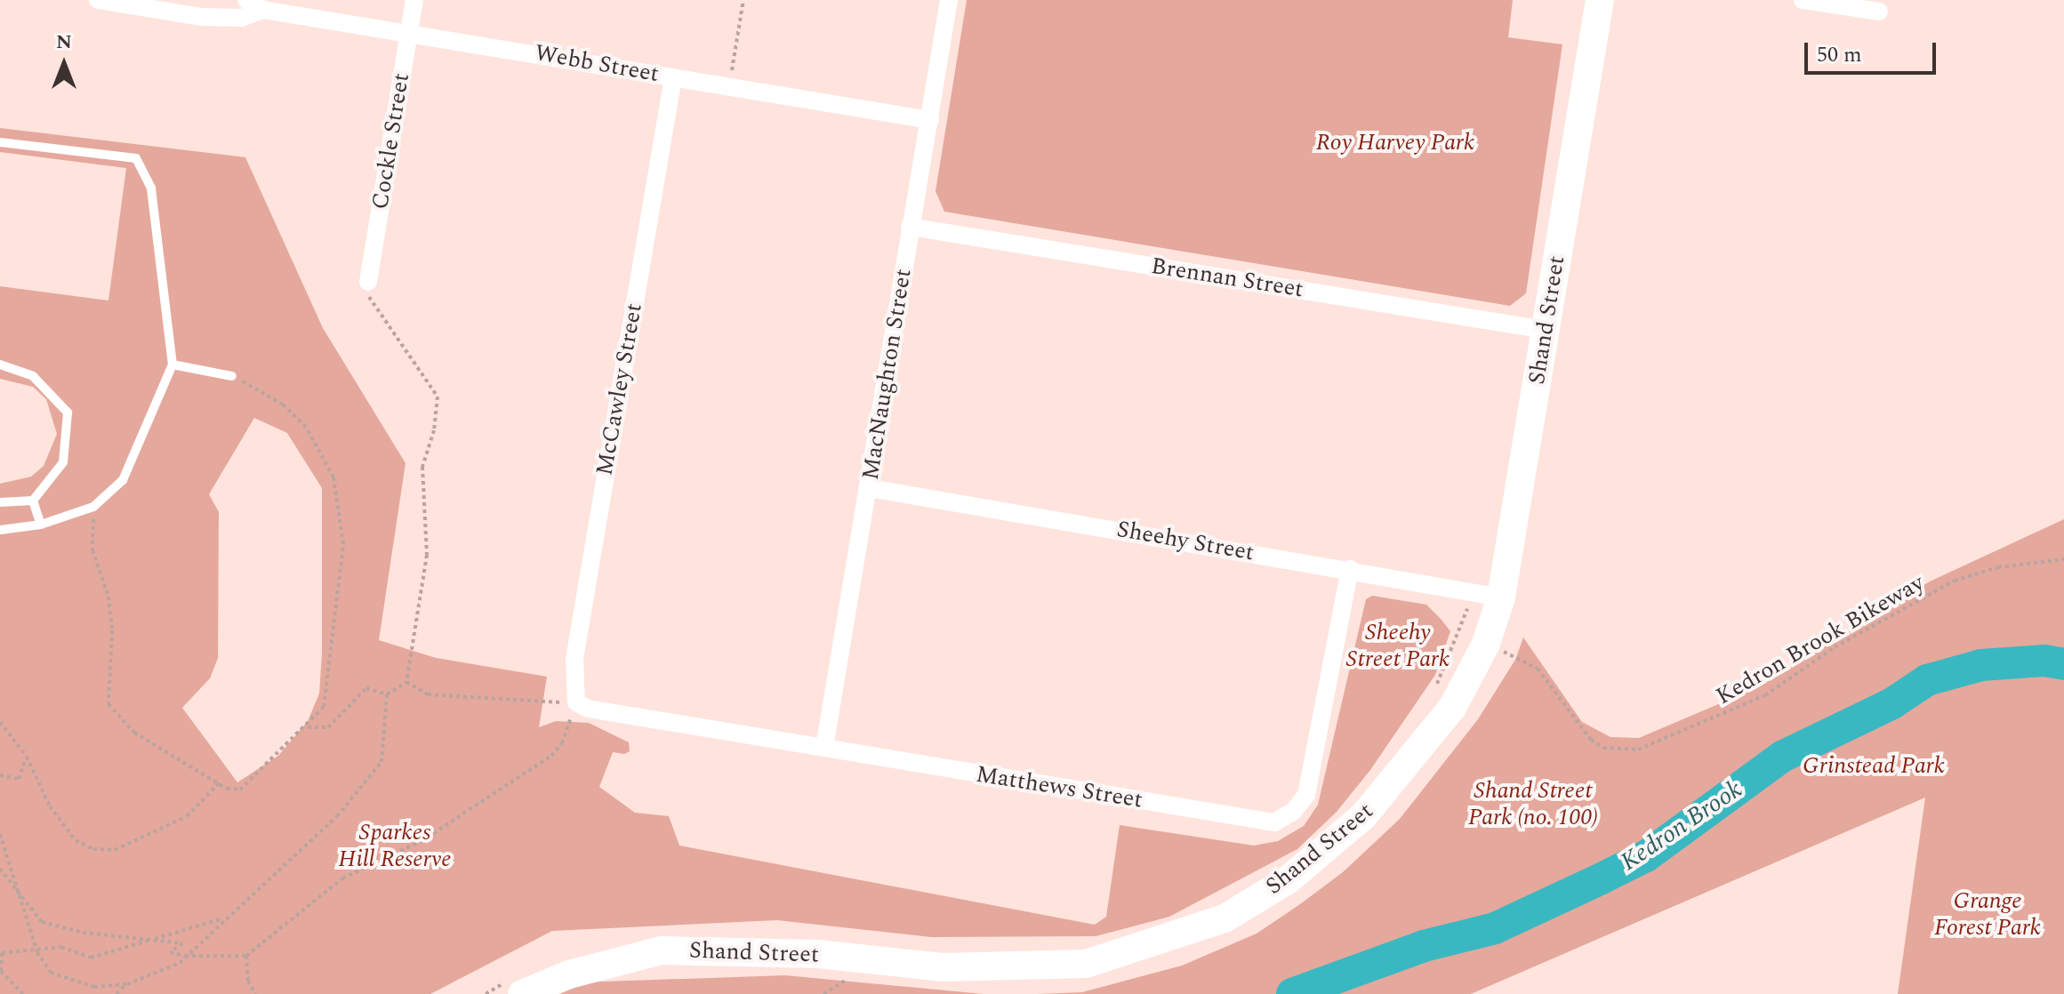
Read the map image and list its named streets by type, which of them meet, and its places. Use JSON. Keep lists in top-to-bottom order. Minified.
{"streets":{"main road":["Shand Street"],"street":["Webb Street","Cockle Street","Brennan Street","MacNaughton Street","McCawley Street","Sheehy Street","Matthews Street"],"path":["Kedron Brook Bikeway"]},"crossings":[["Webb Street","Cockle Street"],["Webb Street","MacNaughton Street"],["Webb Street","McCawley Street"],["Brennan Street","Shand Street"],["Brennan Street","MacNaughton Street"],["Shand Street","Sheehy Street"],["MacNaughton Street","Sheehy Street"],["MacNaughton Street","Matthews Street"],["McCawley Street","Matthews Street"],["Sheehy Street","Matthews Street"]],"water":["Kedron Brook"],"parks":["Roy Harvey Park","Sheehy Street Park","Grinstead Park","Shand Street Park (no. 100)","Sparkes Hill Reserve","Grange Forest Park"],"scale_bar":"50 m","north":"top"}
